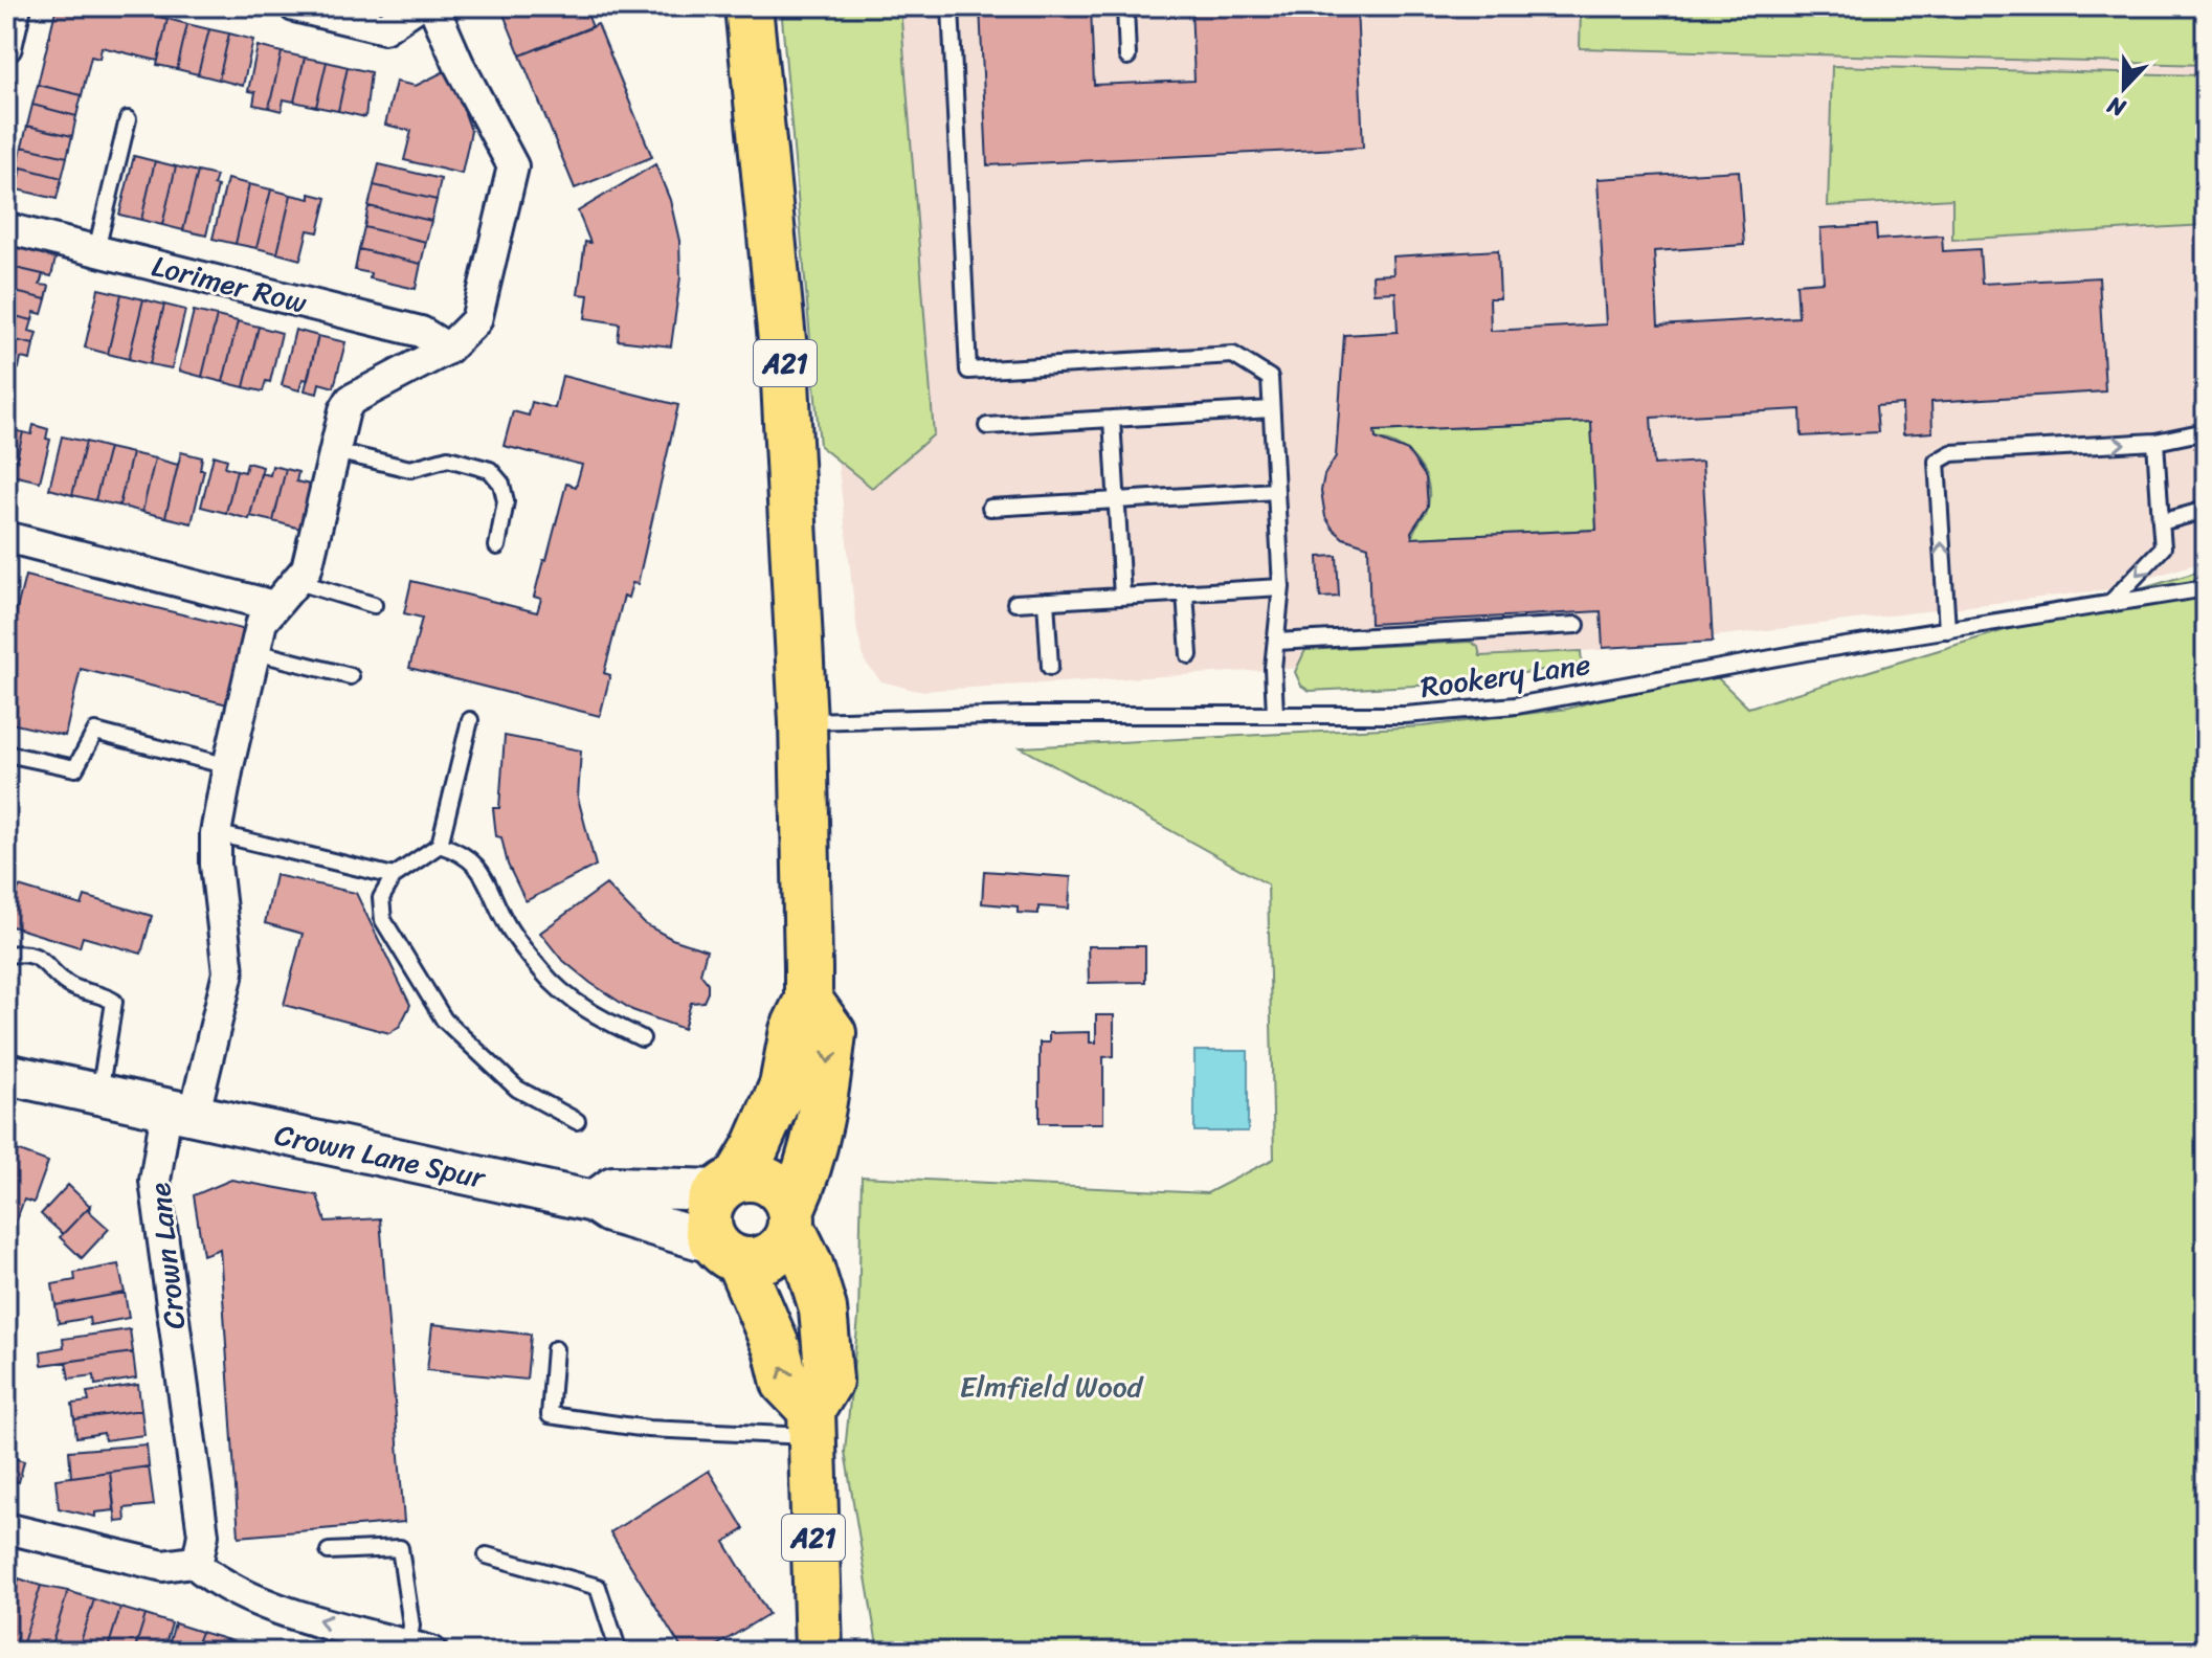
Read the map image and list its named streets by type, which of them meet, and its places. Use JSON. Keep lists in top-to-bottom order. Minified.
{"streets":{"main road":["A21"],"street":["Lorimer Row","Crown Lane Spur","Crown Lane"],"lane":["Rookery Lane"]},"crossings":[["A21","Rookery Lane"],["A21","Crown Lane Spur"],["Crown Lane Spur","Crown Lane"]],"parks":["Elmfield Wood"],"north":"bottom"}
